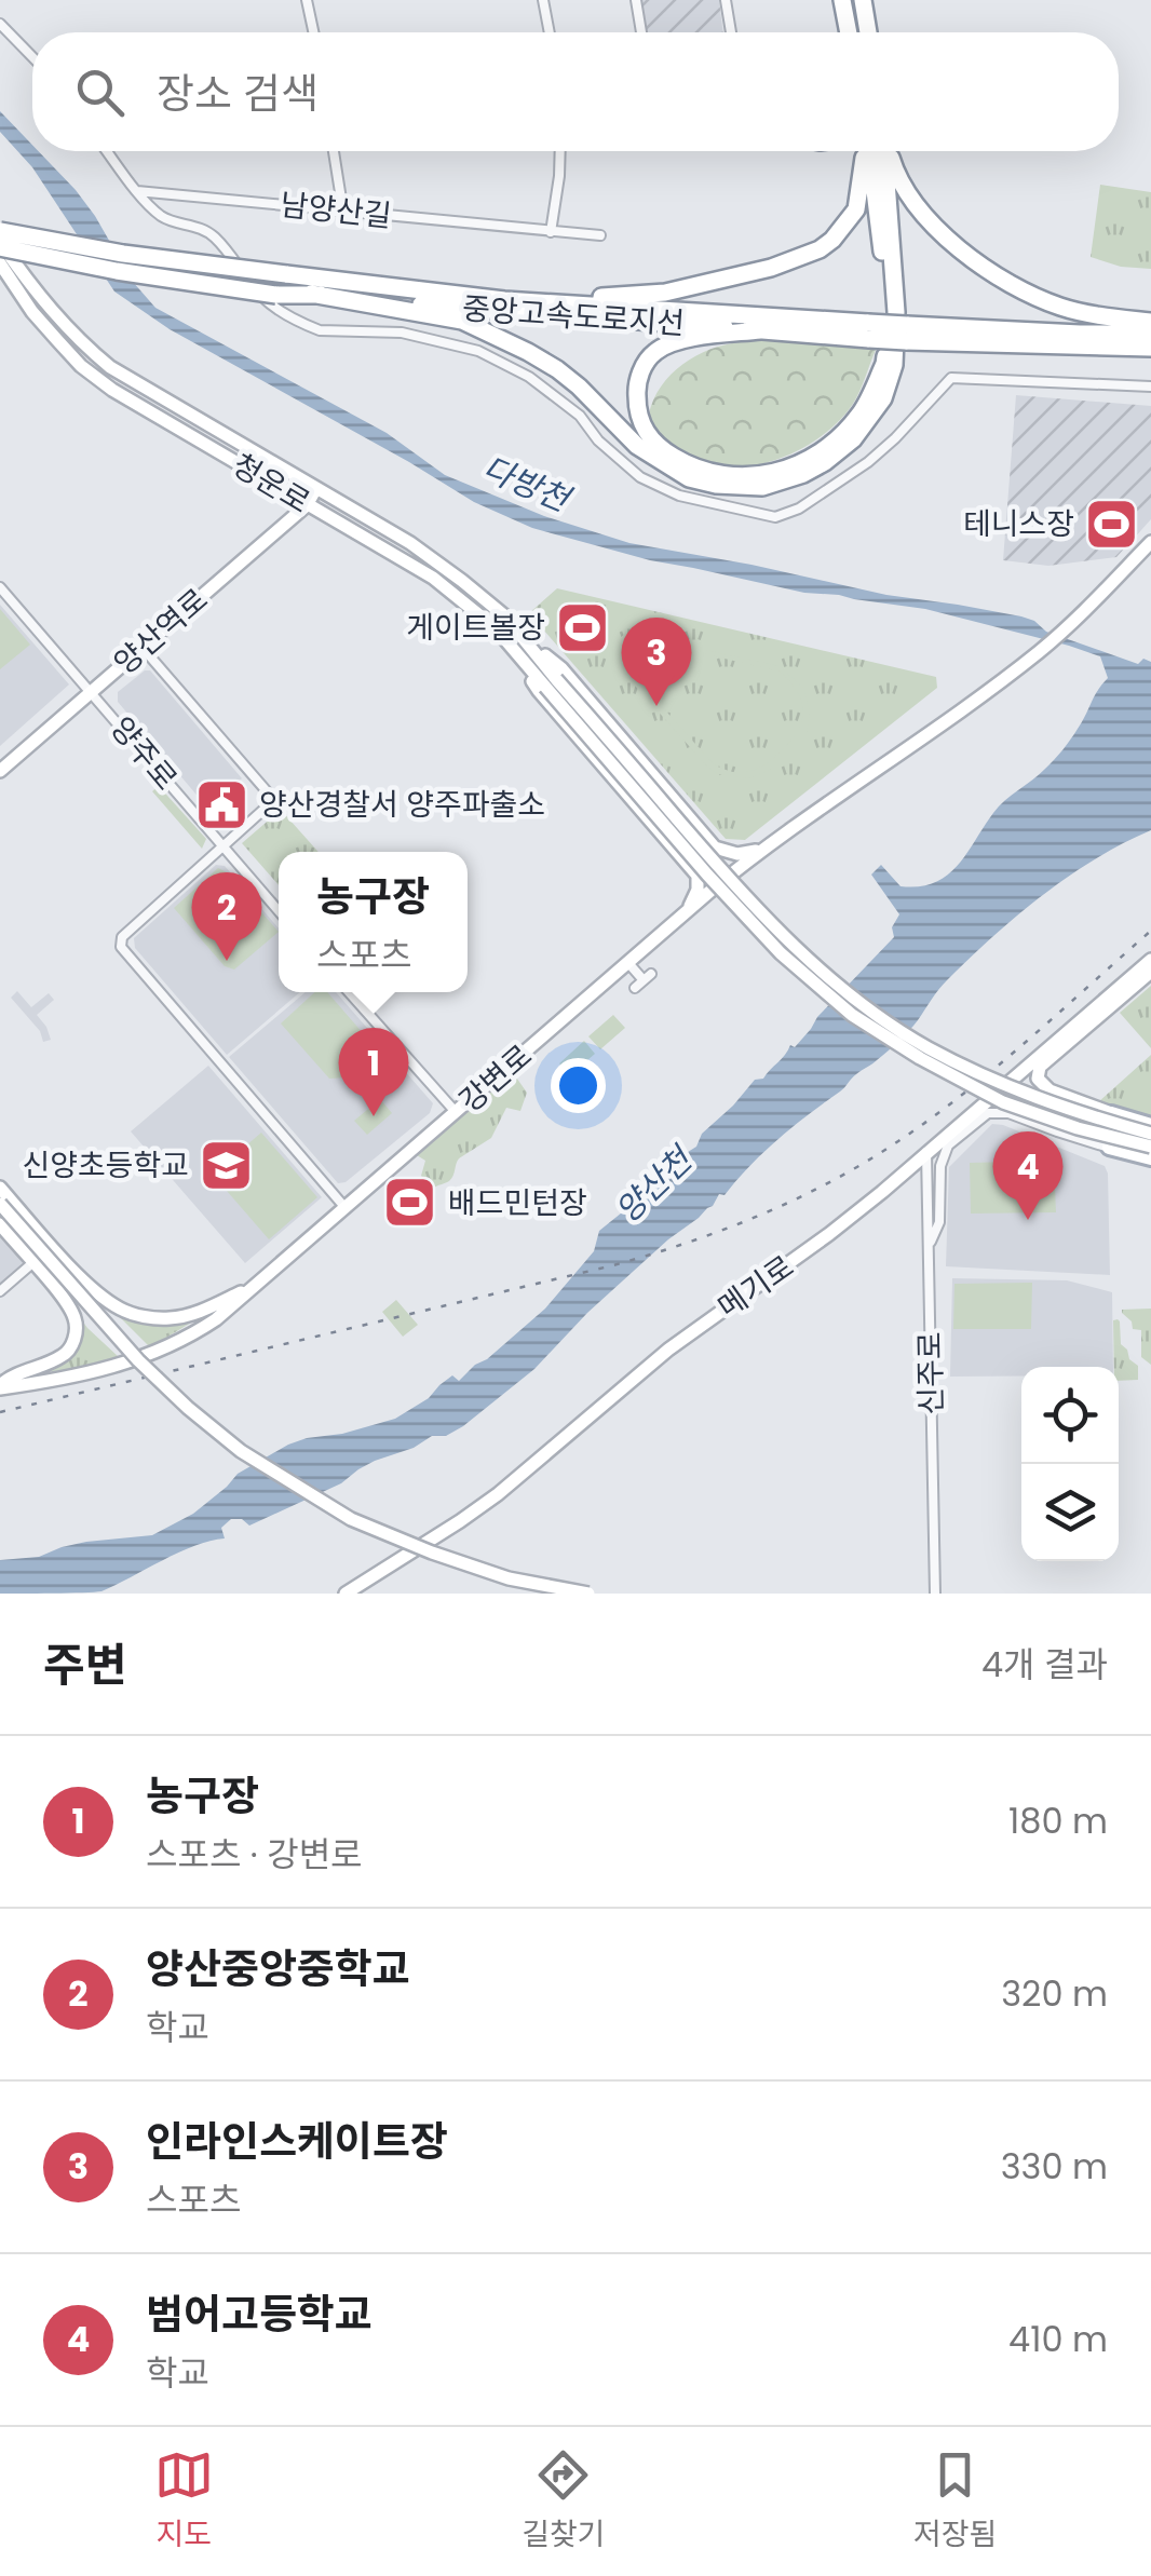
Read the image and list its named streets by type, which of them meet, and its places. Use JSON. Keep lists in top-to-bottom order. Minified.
{"streets":{"highway":["중앙고속도로지선"],"street":["남양산길","청운로","양산역로","양주로","강변로","메기로","신주로"]},"crossings":[["중앙고속도로지선","청운로"],["청운로","양산역로"],["양산역로","양주로"],["메기로","신주로"]],"water":["다방천","양산천"],"places":{"sports":["테니스장","게이트볼장","배드민턴장"],"public building":["양산경찰서 양주파출소"],"school or university":["신양초등학교"]},"page":{"search":"장소 검색","pins":["3","2","1","4"],"popup":["농구장","스포츠"],"heading":["주변","4개 결과"],"list":[{"mark":"1","name":"농구장","note":"스포츠 · 강변로","value":"180 m"},{"mark":"2","name":"양산중앙중학교","note":"학교","value":"320 m"},{"mark":"3","name":"인라인스케이트장","note":"스포츠","value":"330 m"},{"mark":"4","name":"범어고등학교","note":"학교","value":"410 m"}],"nav":["지도","길찾기","저장됨"]}}
